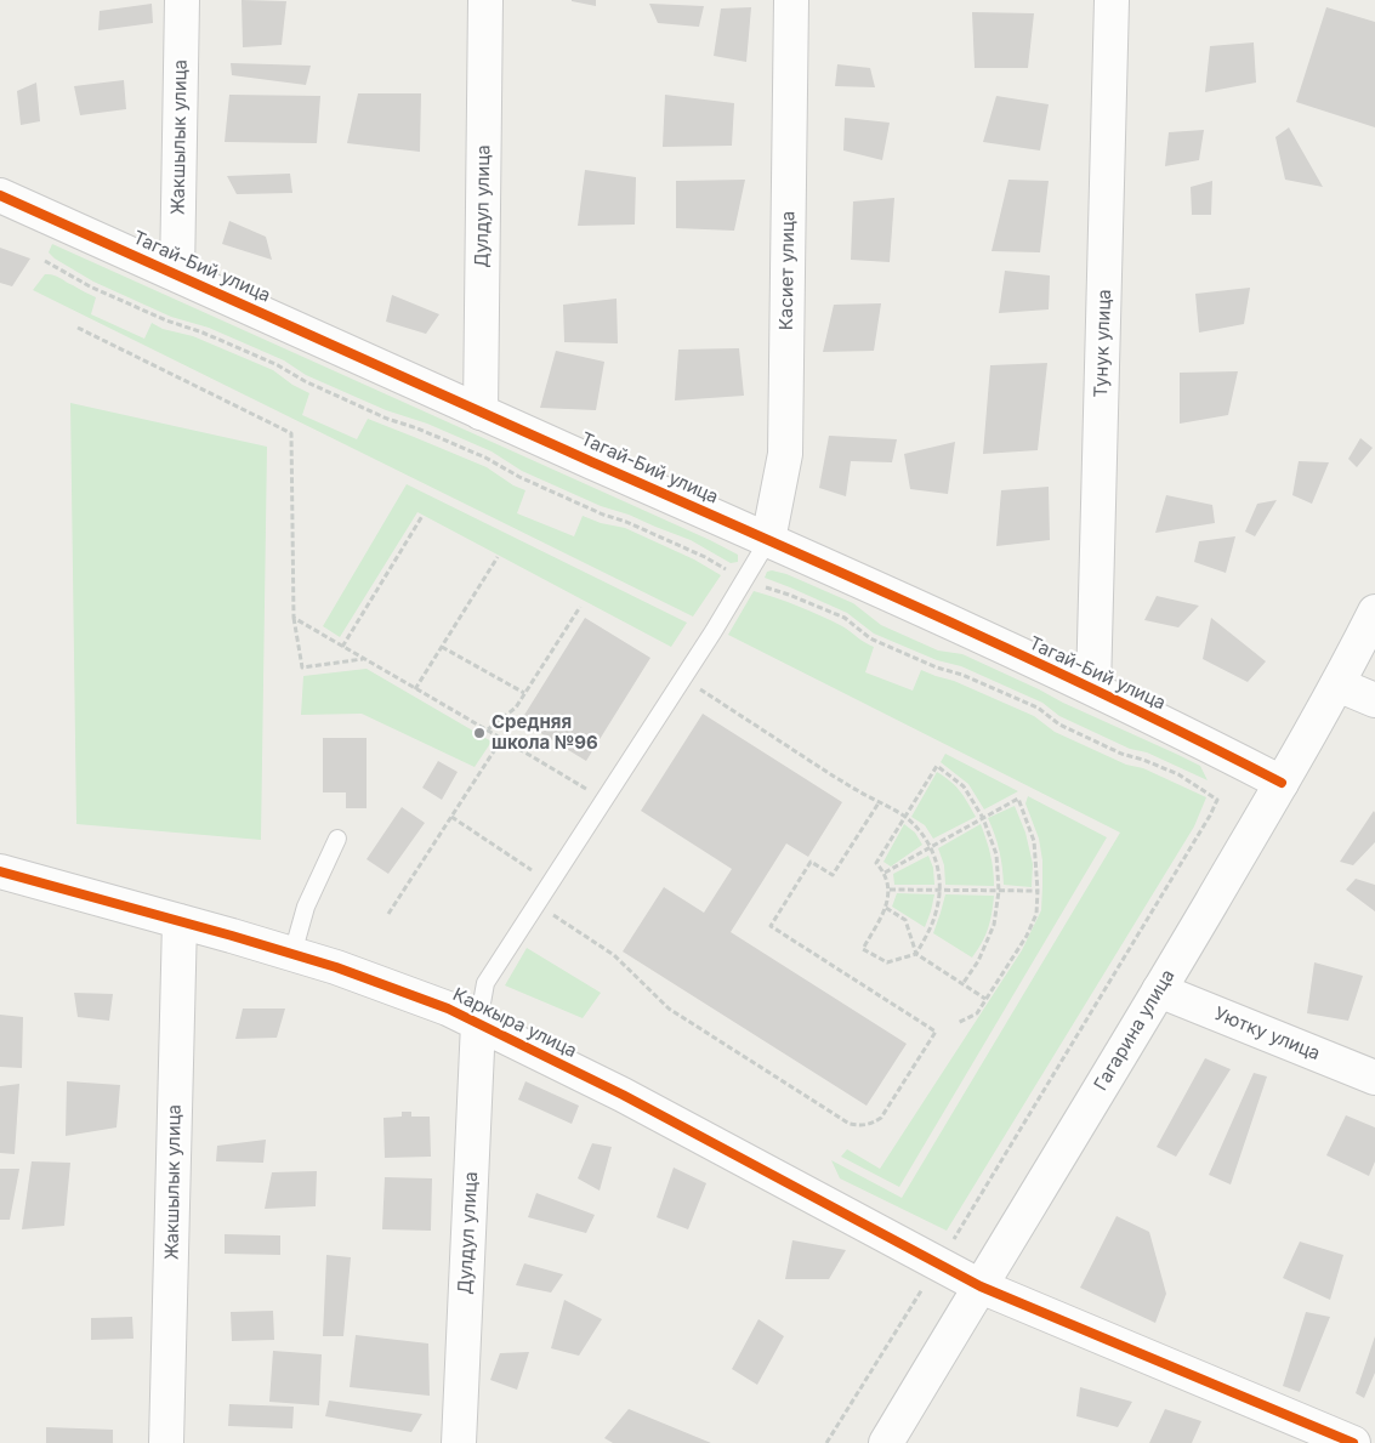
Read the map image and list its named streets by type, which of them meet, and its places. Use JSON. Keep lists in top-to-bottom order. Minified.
{"streets":{"street":["Жакшылык улица","Дулдул улица","Тагай-Бий улица","Касиет улица","Тунук улица","Каркыра улица","Гагарина улица","Уютку улица"]},"crossings":[["Жакшылык улица","Тагай-Бий улица"],["Жакшылык улица","Каркыра улица"],["Дулдул улица","Тагай-Бий улица"],["Дулдул улица","Каркыра улица"],["Тагай-Бий улица","Касиет улица"],["Тагай-Бий улица","Тунук улица"],["Тагай-Бий улица","Гагарина улица"],["Каркыра улица","Гагарина улица"],["Гагарина улица","Уютку улица"]],"places":["Средняя школа №96"]}
